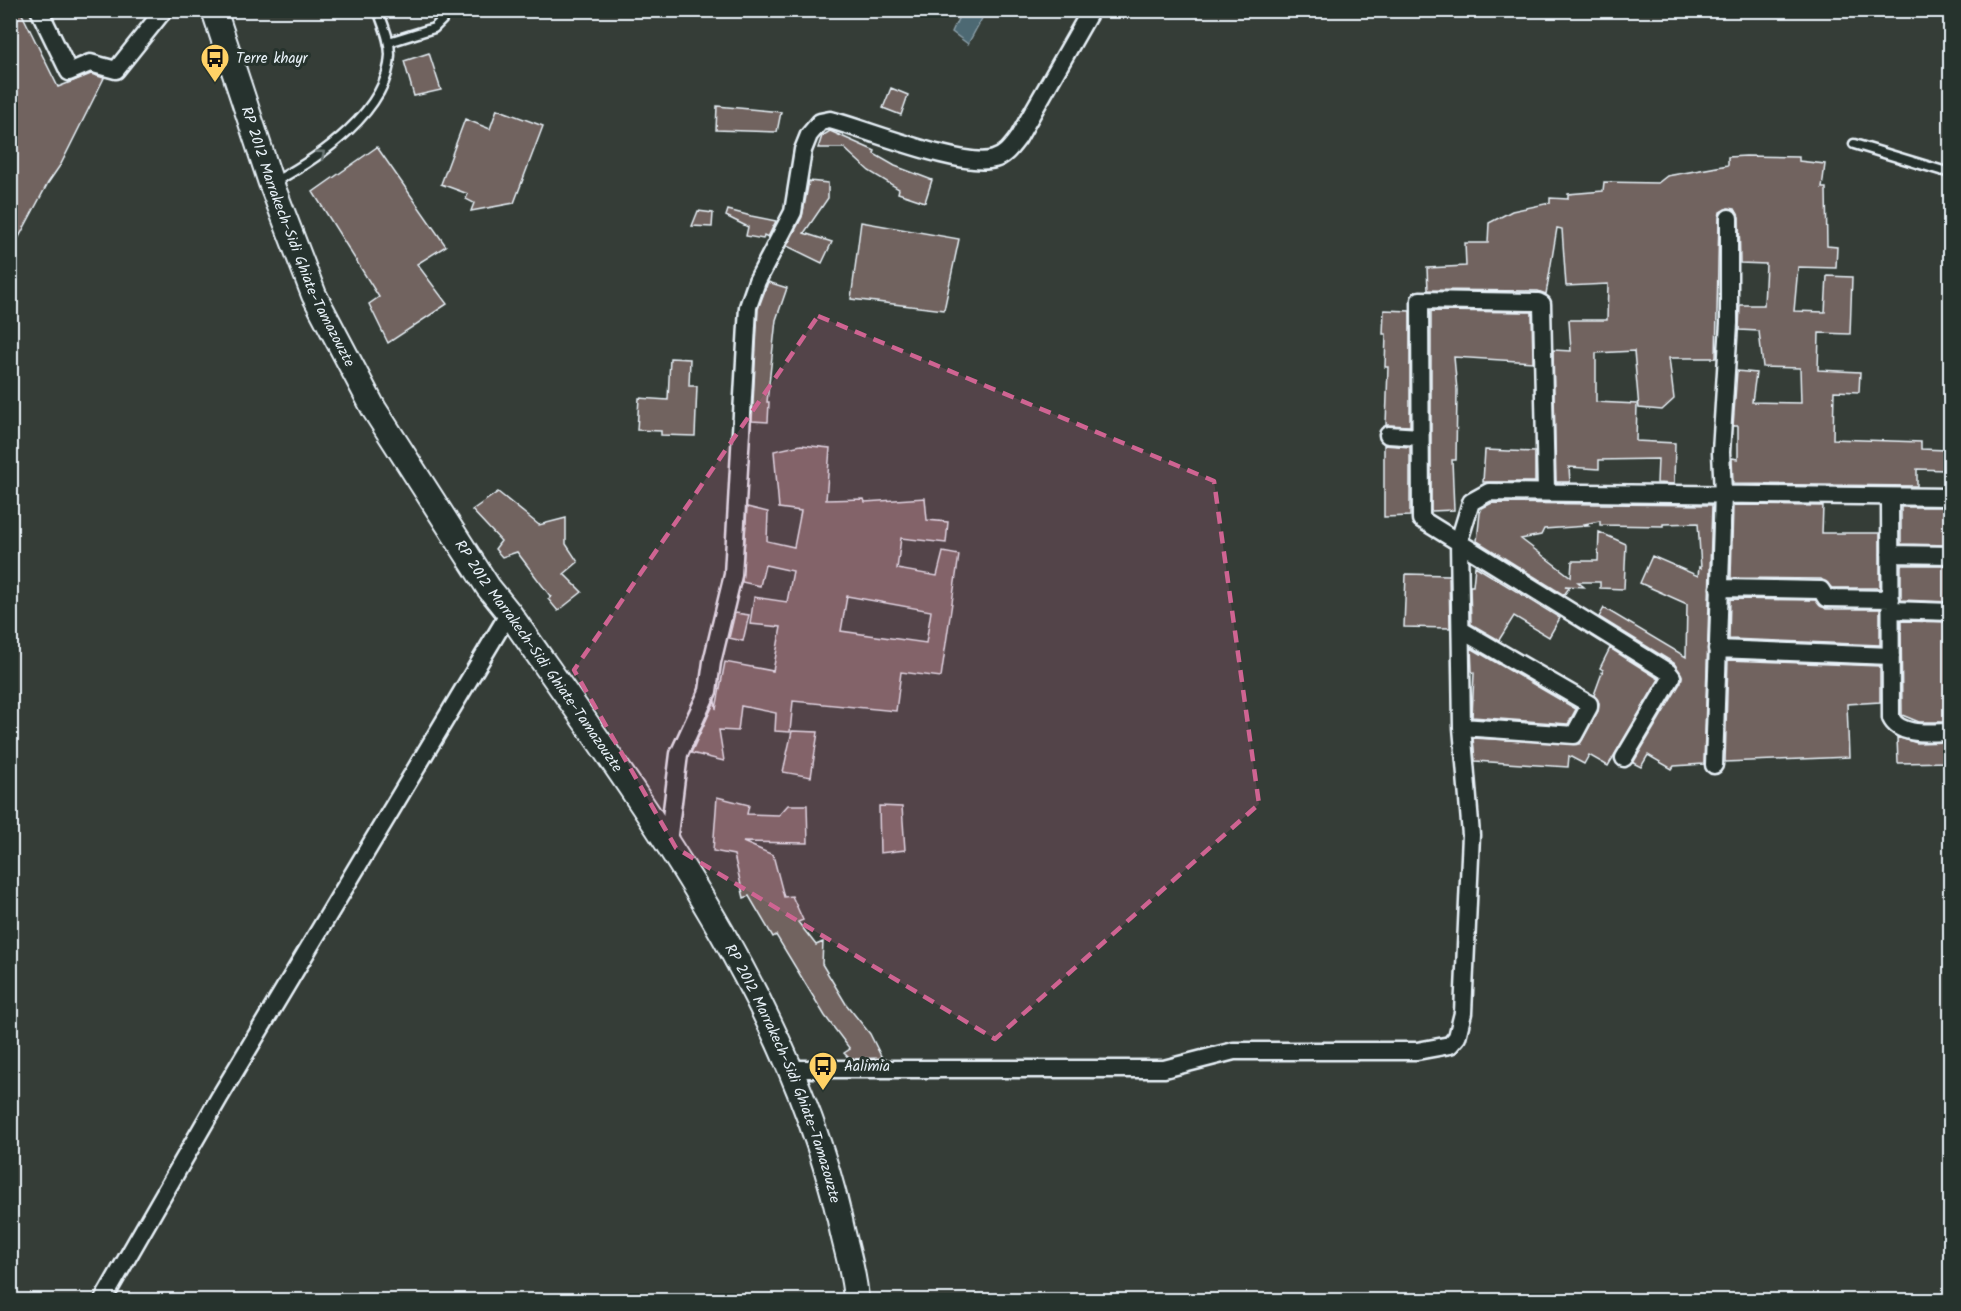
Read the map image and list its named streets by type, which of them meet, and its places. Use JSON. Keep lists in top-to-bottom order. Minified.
{"streets":{"street":["RP 2012 Marrakech-Sidi Ghiate-Tamazouzte"]},"places":{"bus stop":["Terre khayr","Aalimia"]}}
